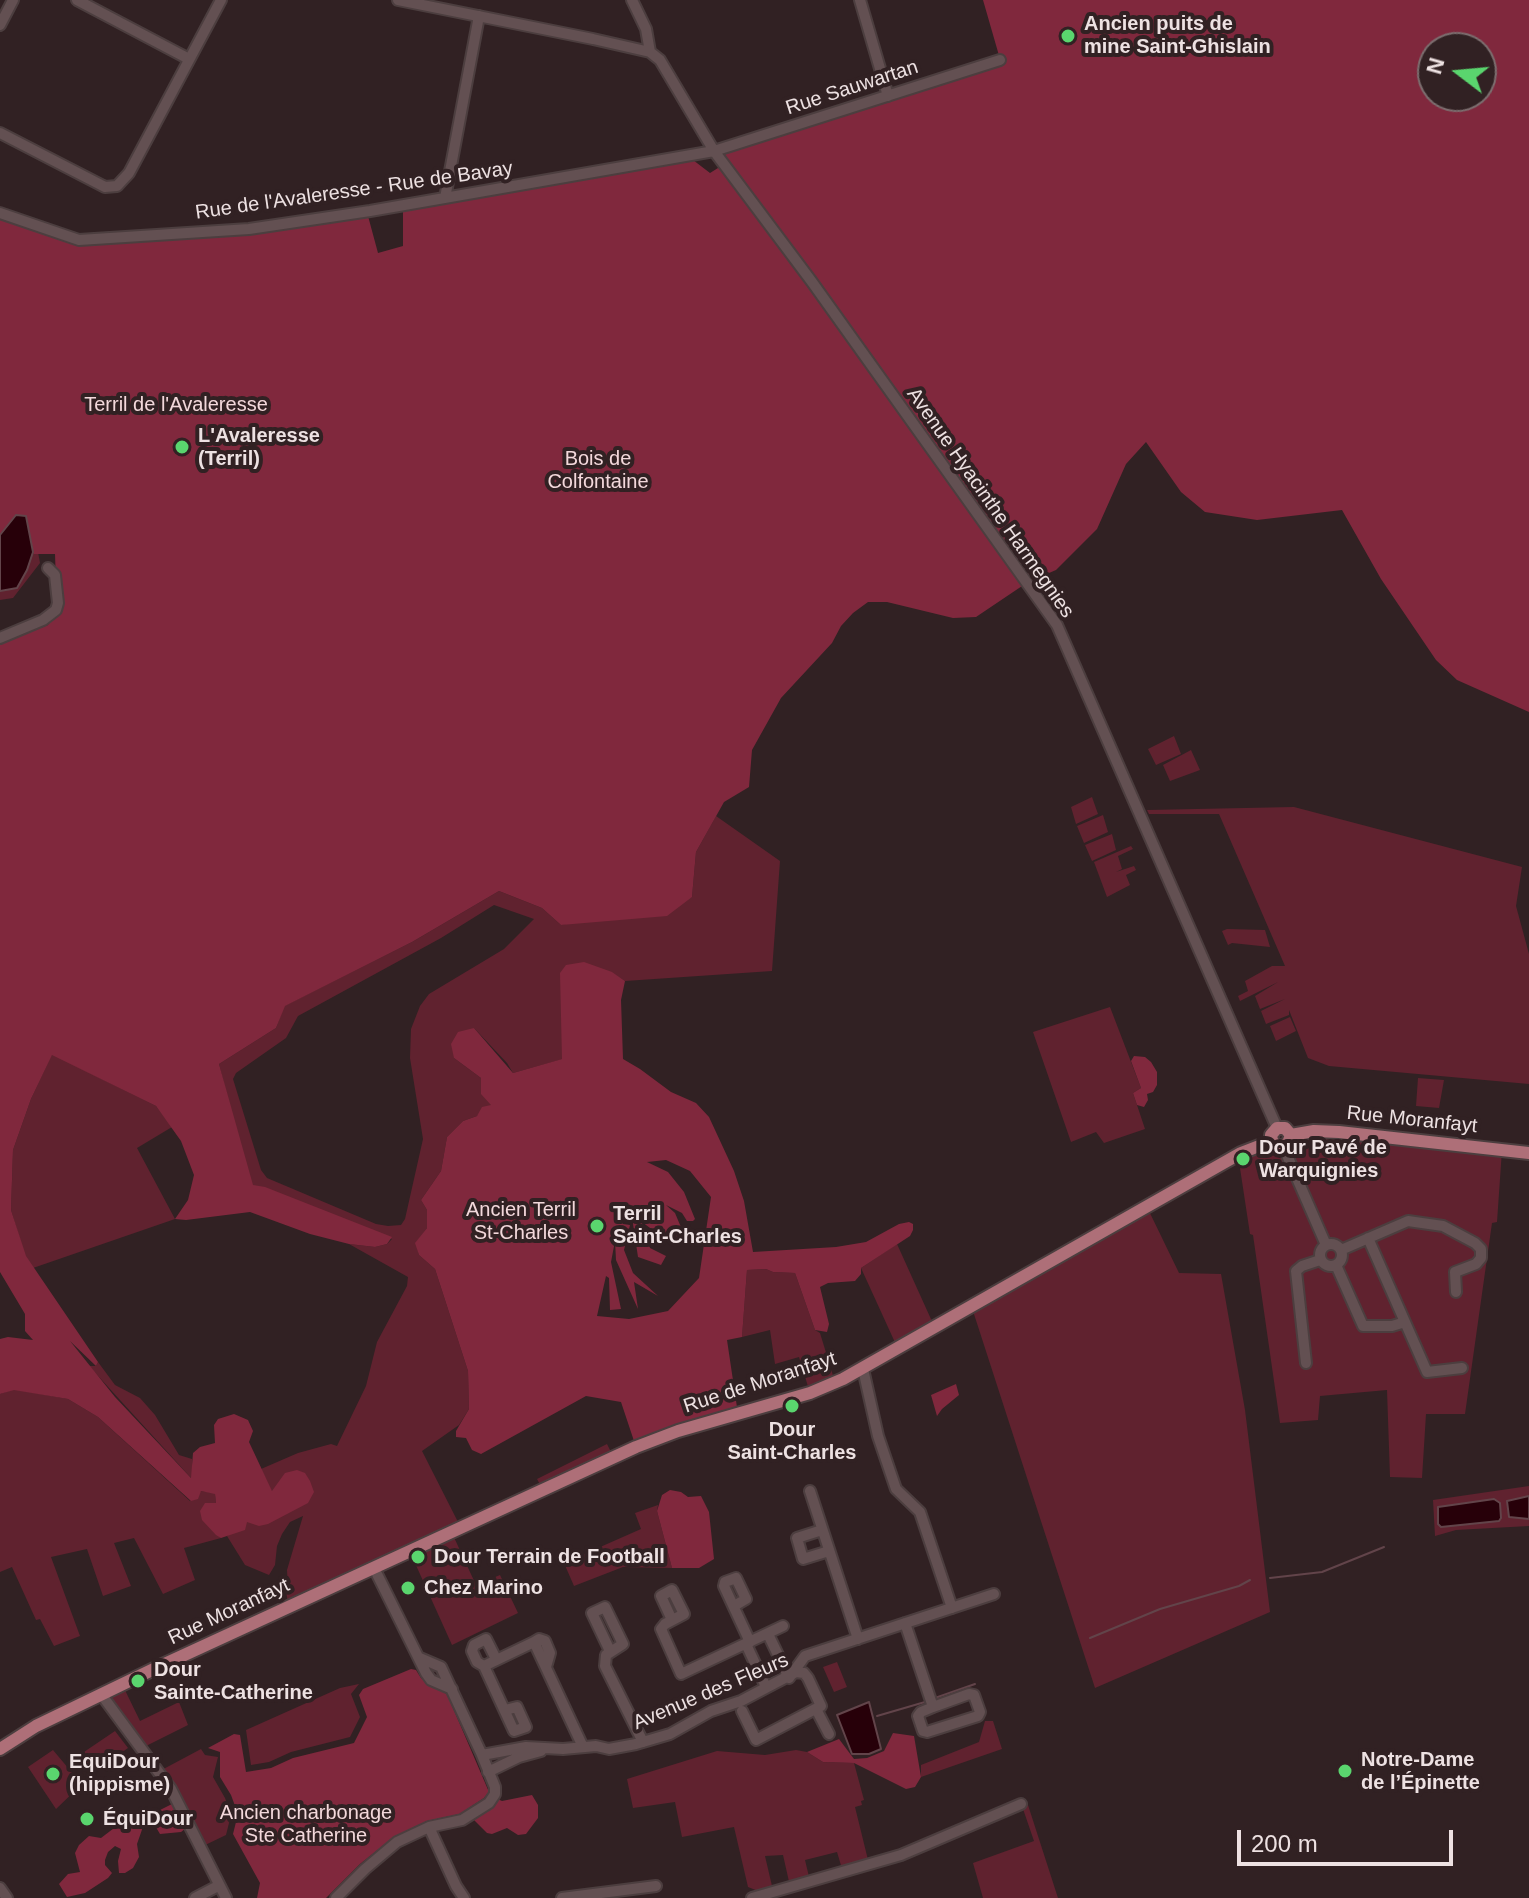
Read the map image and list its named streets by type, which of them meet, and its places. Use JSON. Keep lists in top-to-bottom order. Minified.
{"streets":{"main road":["Rue Moranfayt","Rue de Moranfayt"],"street":["Rue Sauwartan","Rue de l'Avaleresse - Rue de Bavay","Avenue Hyacinthe Harmegnies","Avenue des Fleurs"]},"crossings":[["Rue Sauwartan","Rue de l'Avaleresse - Rue de Bavay"],["Rue Sauwartan","Avenue Hyacinthe Harmegnies"],["Rue de l'Avaleresse - Rue de Bavay","Avenue Hyacinthe Harmegnies"],["Rue Moranfayt","Rue de Moranfayt"]],"parks":["Terril de l'Avaleresse","Bois de Colfontaine","Ancien Terril St-Charles","Ancien charbonage Ste Catherine"],"places":["Ancien puits de mine Saint-Ghislain","L'Avaleresse (Terril)","Dour Pavé de Warquignies","Terril Saint-Charles","Dour Saint-Charles","Dour Terrain de Football","Chez Marino","Dour Sainte-Catherine","Notre-Dame de l’Épinette","EquiDour (hippisme)","ÉquiDour"],"scale_bar":"200 m","north":"left"}
